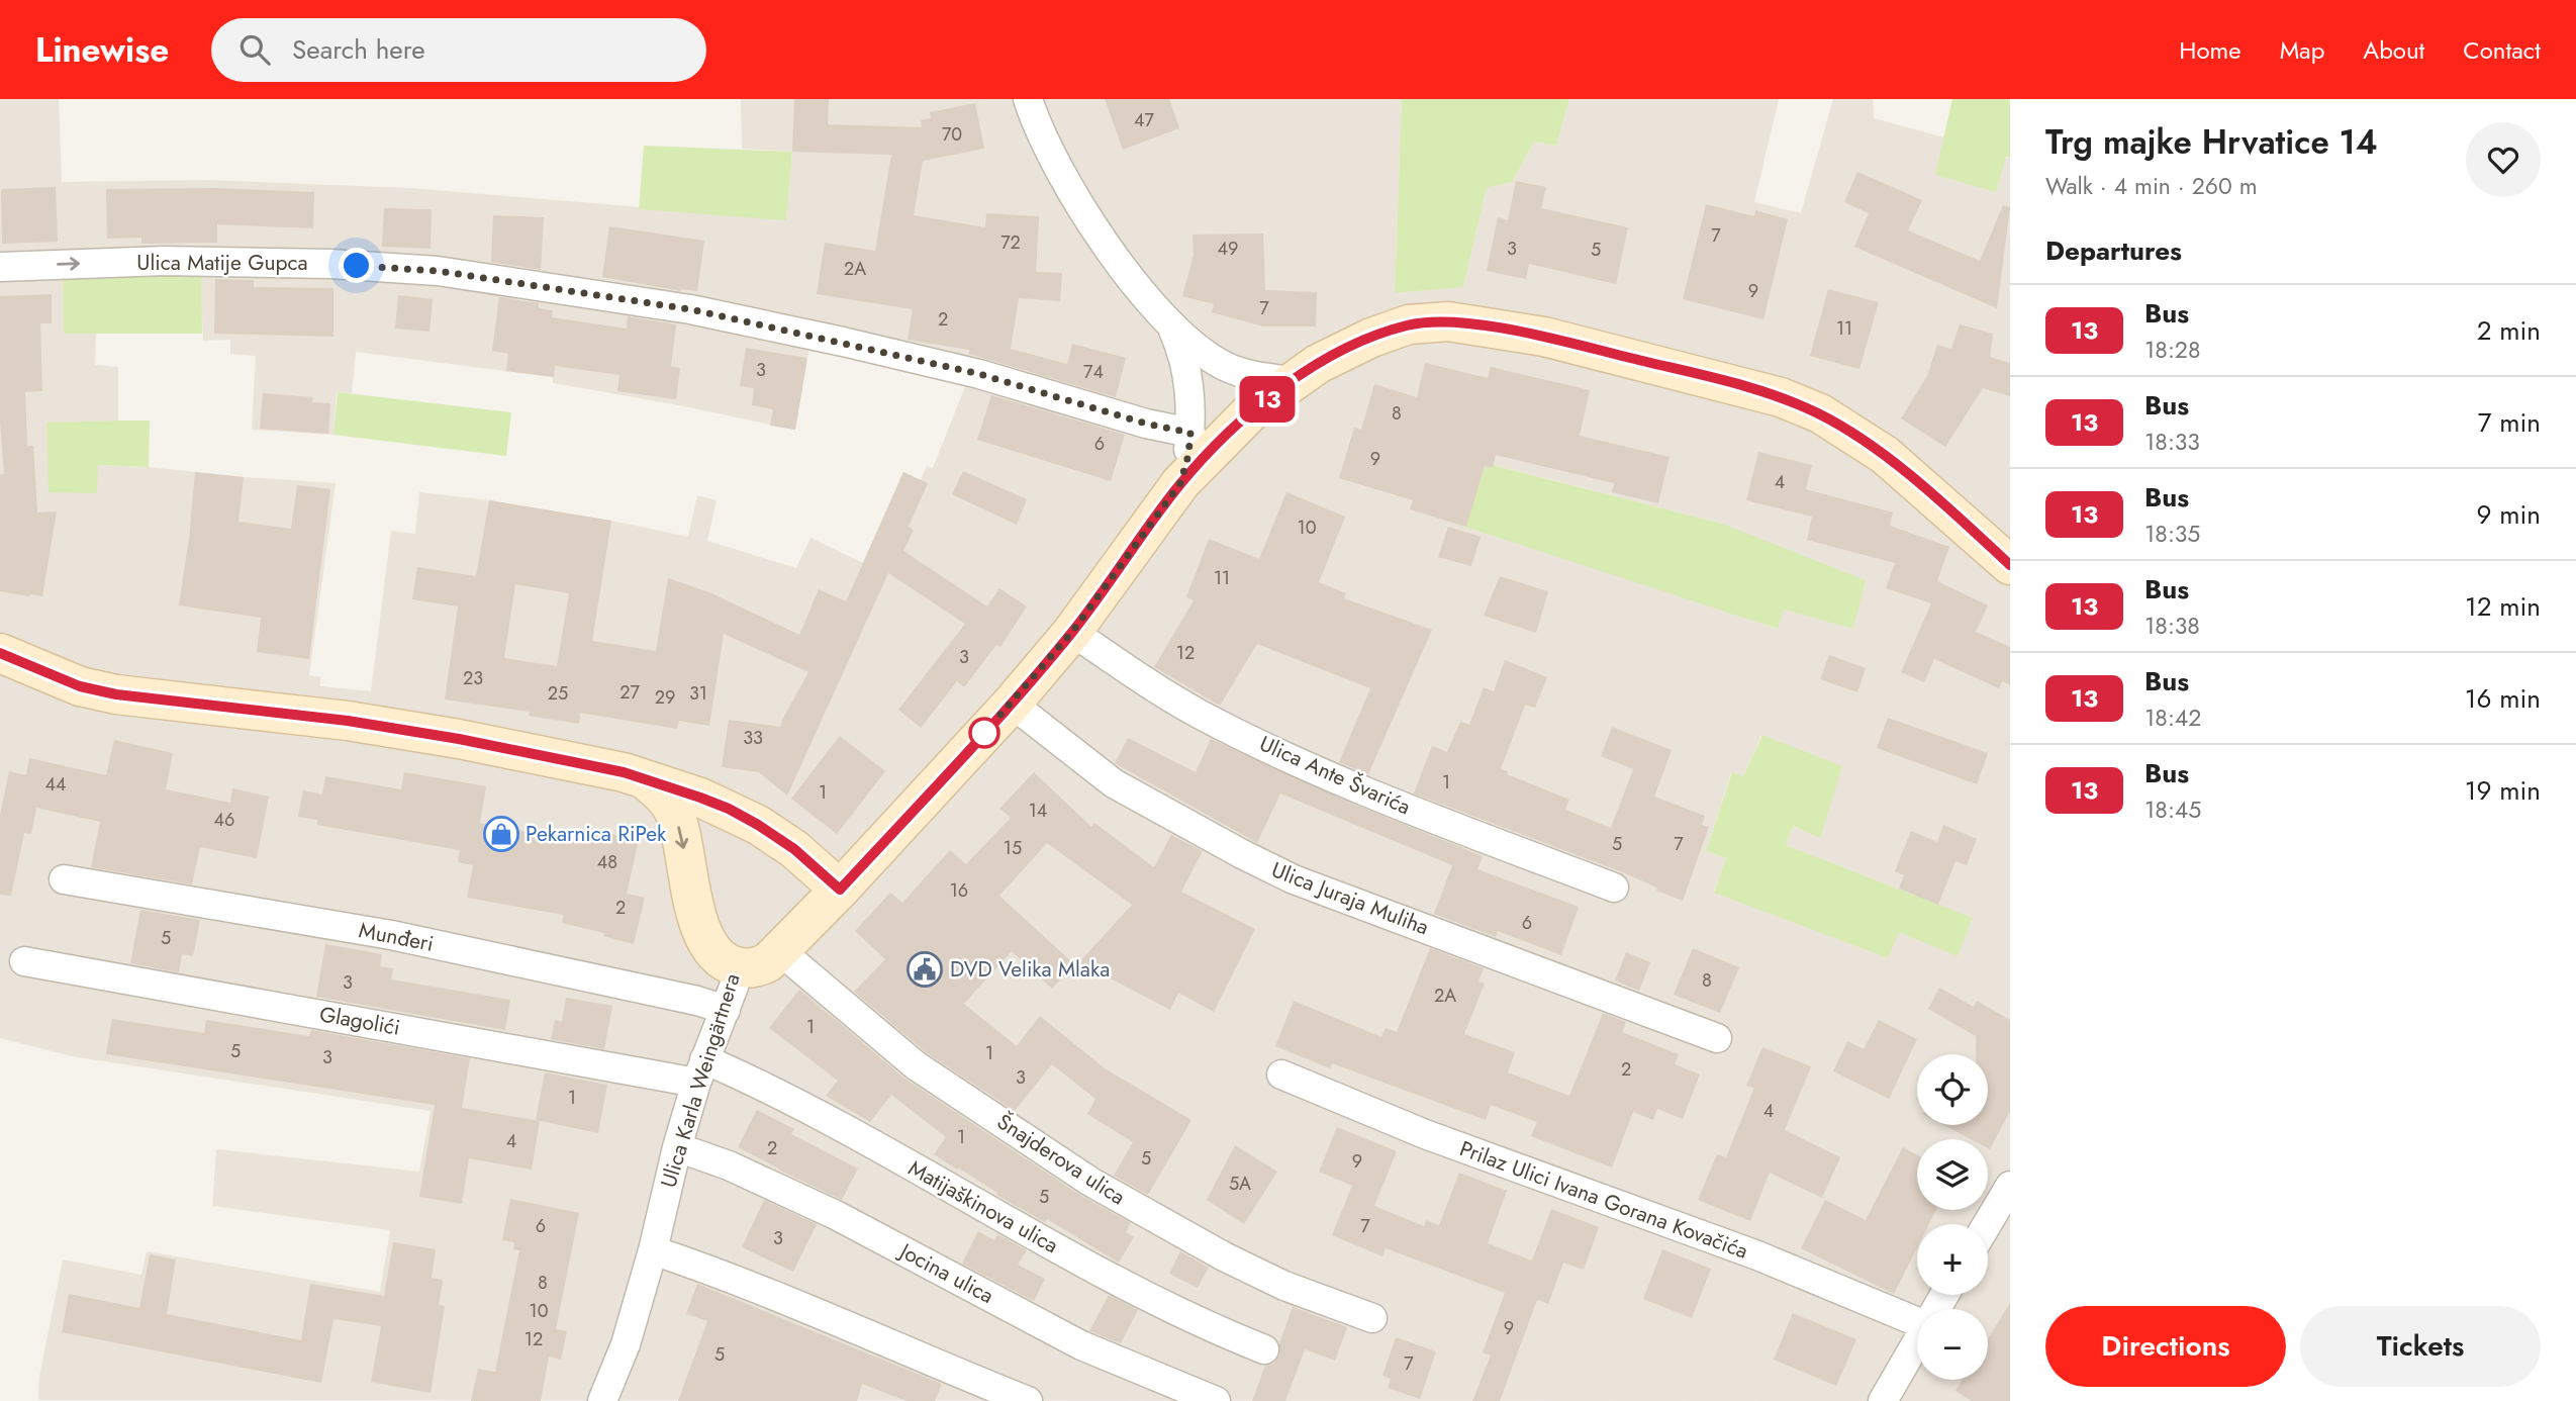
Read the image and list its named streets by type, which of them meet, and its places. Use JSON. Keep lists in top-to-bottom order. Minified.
{"streets":{"street":["Ulica Matije Gupca","Ulica Ante Švarića","Ulica Juraja Muliha","Munđeri","Glagolići","Ulica Karla Weingärtnera","Šnajderova ulica","Prilaz Ulici Ivana Gorana Kovačića","Matijaškinova ulica","Jocina ulica"]},"crossings":[["Munđeri","Ulica Karla Weingärtnera"],["Glagolići","Ulica Karla Weingärtnera"],["Glagolići","Matijaškinova ulica"],["Ulica Karla Weingärtnera","Matijaškinova ulica"],["Ulica Karla Weingärtnera","Jocina ulica"]],"one_way":["Ulica Matije Gupca"],"places":{"shop":["Pekarnica RiPek"],"public building":["DVD Velika Mlaka"]},"lines":["bus line 13"],"house_numbers":["47","70","7","72","49","3","5","2A","9","7","2","11","3","74","8","6","9","4","10","11","12","3","23","27","25","31","29","33","1","44","1","14","46","5","7","15","48","16","2","6","5","8","3","2A","1","5","1","3","2","3","1","4","1","4","2","5","9","5A","5","6","7","3","8","10","9","12","5","7"],"page":{"header":"Linewise","search":"Search here","nav":["Home","Map","About","Contact"],"on_map":"13","heading":[["Trg majke Hrvatice 14","Walk · 4 min · 260 m"],"Departures"],"list":[{"mark":"13","name":"Bus","note":"18:28","value":"2 min"},{"mark":"13","name":"Bus","note":"18:33","value":"7 min"},{"mark":"13","name":"Bus","note":"18:35","value":"9 min"},{"mark":"13","name":"Bus","note":"18:38","value":"12 min"},{"mark":"13","name":"Bus","note":"18:42","value":"16 min"},{"mark":"13","name":"Bus","note":"18:45","value":"19 min"}],"map_buttons":["+","−"],"buttons":["Directions","Tickets"]}}
